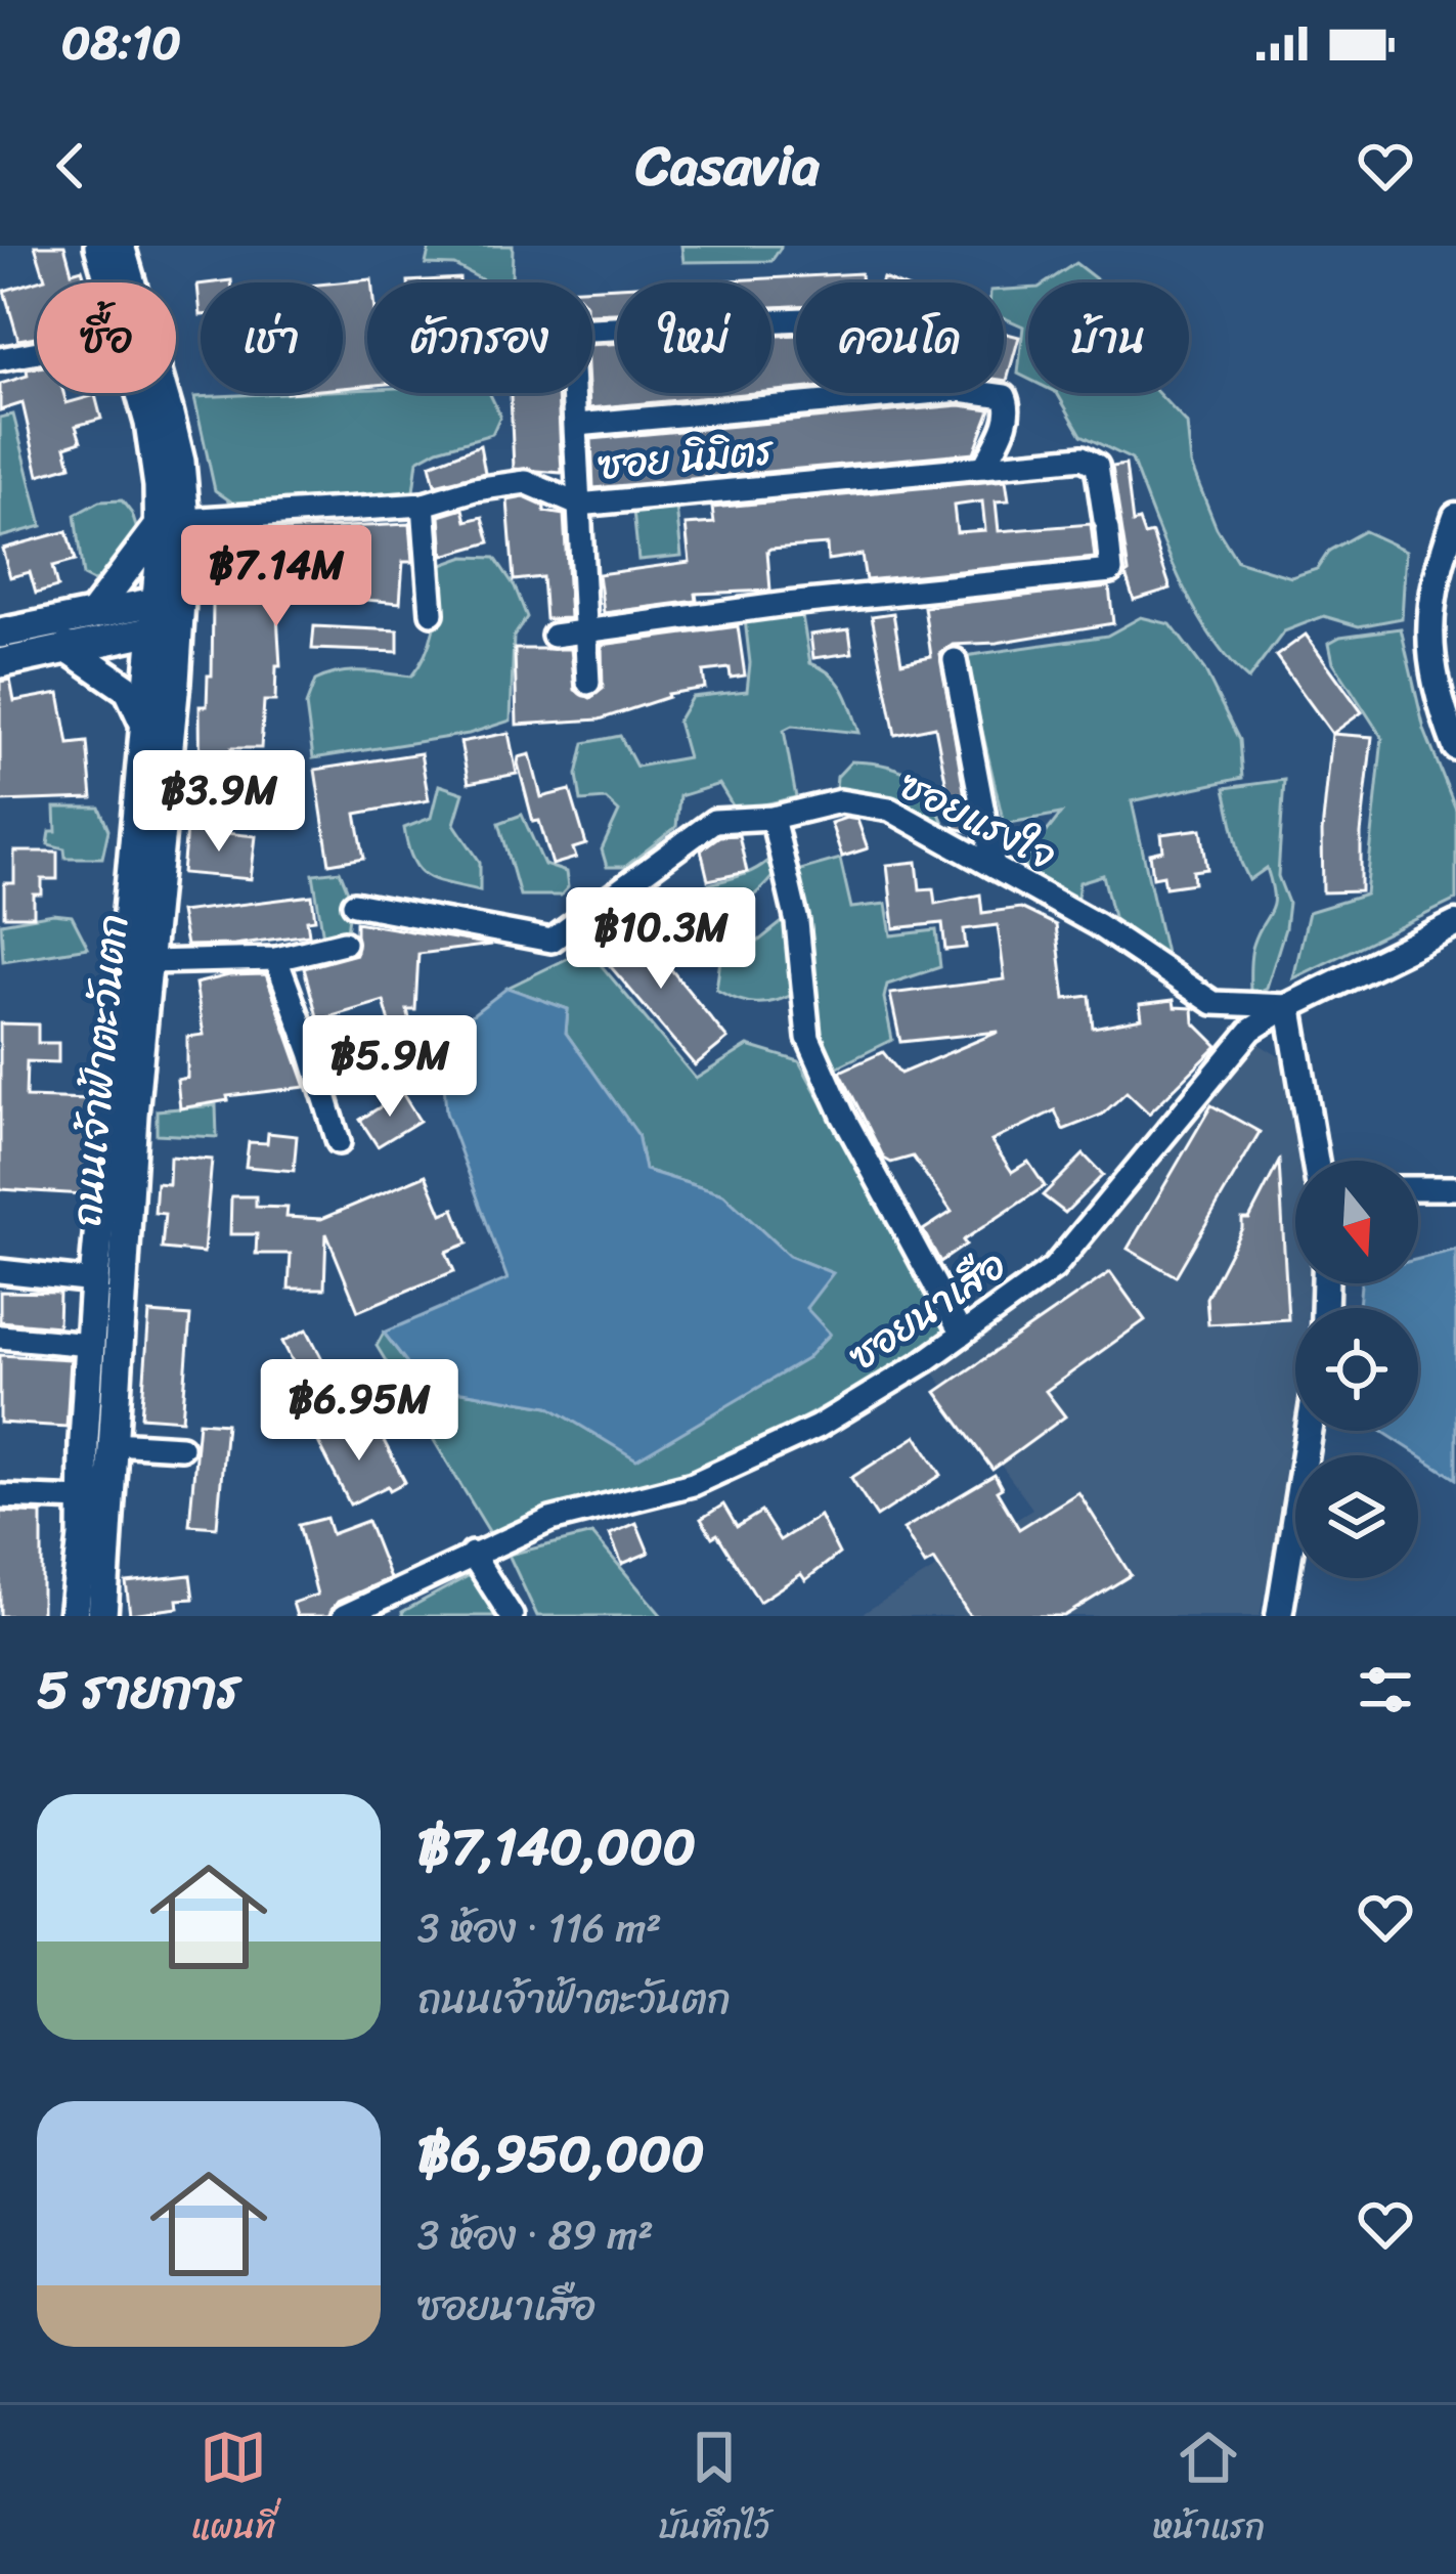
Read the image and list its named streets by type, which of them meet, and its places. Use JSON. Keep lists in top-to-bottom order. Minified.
{"streets":{"main road":["ถนนเจ้าฟ้าตะวันตก"],"street":["ซอย นิมิตร","ซอยแรงใจ","ซอยนาเสือ"]},"crossings":[["ซอย นิมิตร","ถนนเจ้าฟ้าตะวันตก"],["ซอยแรงใจ","ซอยนาเสือ"]],"north":"bottom","page":{"status":"08:10","header":"Casavia","chip":["ซื้อ","เช่า","ตัวกรอง","ใหม่","คอนโด","บ้าน"],"price":["฿7.14M","฿3.9M","฿10.3M","฿5.9M","฿6.95M"],"heading":"5 รายการ","list":[{"name":"฿7,140,000","note":"3 ห้อง · 116 m² · ถนนเจ้าฟ้าตะวันตก"},{"name":"฿6,950,000","note":"3 ห้อง · 89 m² · ซอยนาเสือ"}],"tabs":["แผนที่","บันทึกไว้","หน้าแรก"]}}
